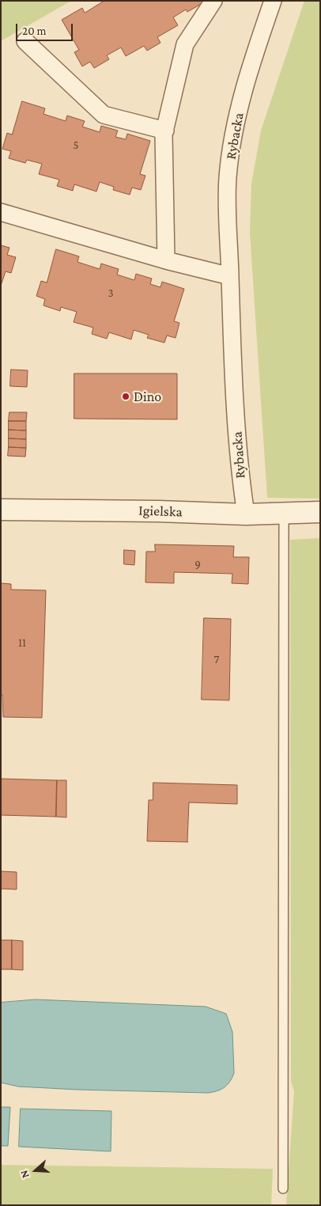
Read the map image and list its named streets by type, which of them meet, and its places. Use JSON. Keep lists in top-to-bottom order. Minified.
{"streets":{"street":["Rybacka","Igielska"]},"crossings":[["Rybacka","Igielska"]],"places":["Dino"],"house_numbers":["5","3","9","11","7"],"scale_bar":"20 m","north":"left"}
